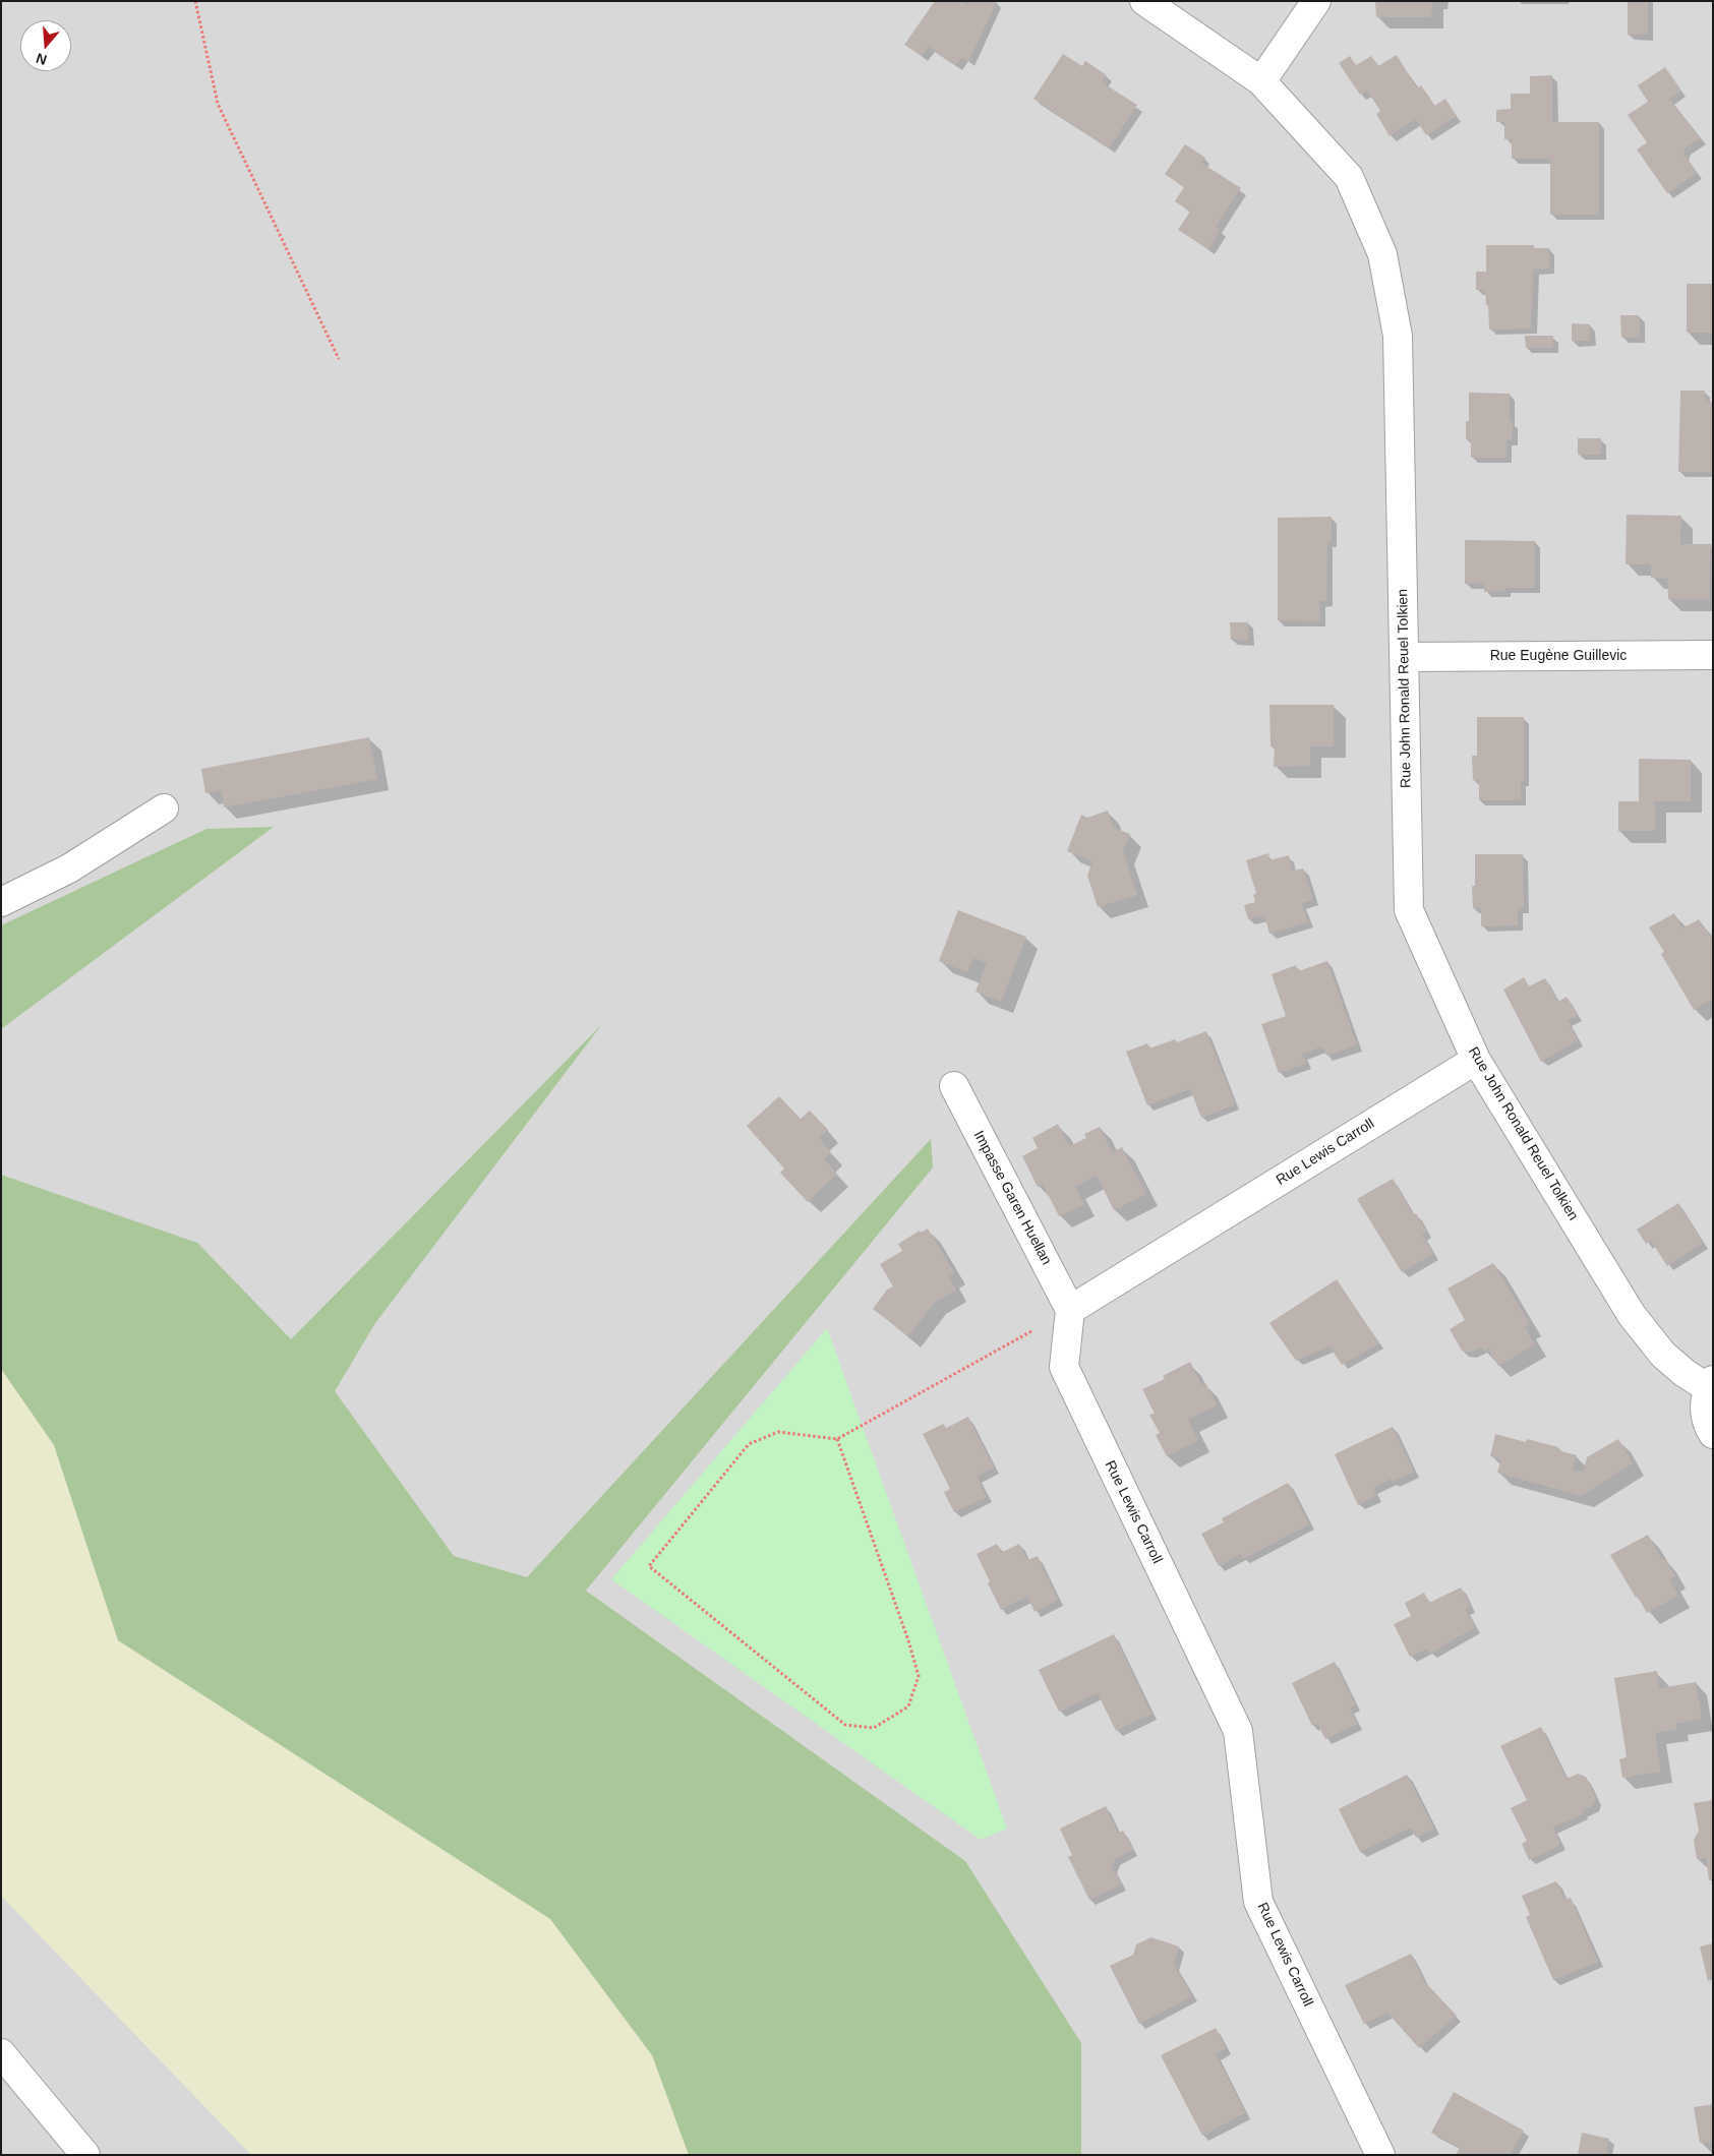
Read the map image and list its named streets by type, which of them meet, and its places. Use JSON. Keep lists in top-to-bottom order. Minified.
{"streets":{"street":["Rue Eugène Guillevic","Rue John Ronald Reuel Tolkien","Rue Lewis Carroll","Impasse Garen Huellan"]},"crossings":[["Rue Eugène Guillevic","Rue John Ronald Reuel Tolkien"],["Rue John Ronald Reuel Tolkien","Rue Lewis Carroll"],["Rue Lewis Carroll","Impasse Garen Huellan"]],"north":"bottom"}
